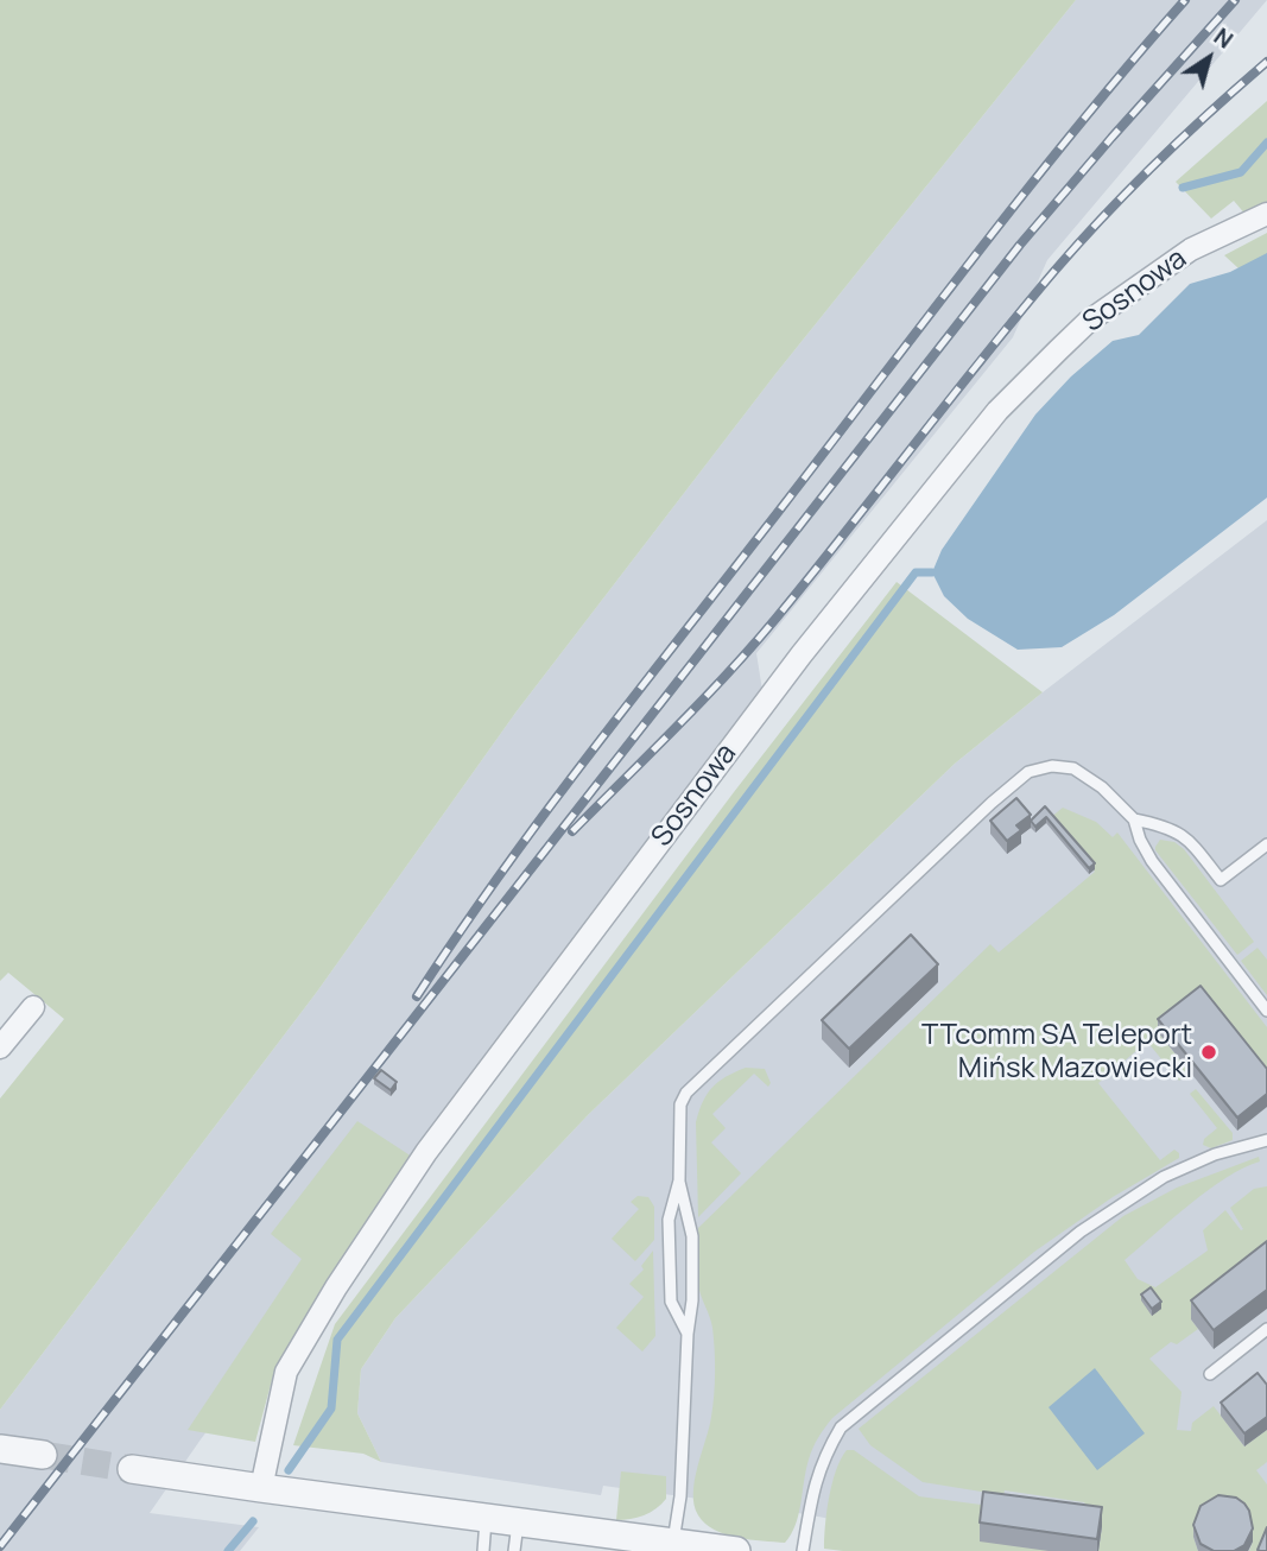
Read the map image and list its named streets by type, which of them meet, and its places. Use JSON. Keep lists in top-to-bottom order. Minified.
{"streets":{"street":["Sosnowa"]},"places":["TTcomm SA Teleport Mińsk Mazowiecki"],"north":"top right"}
